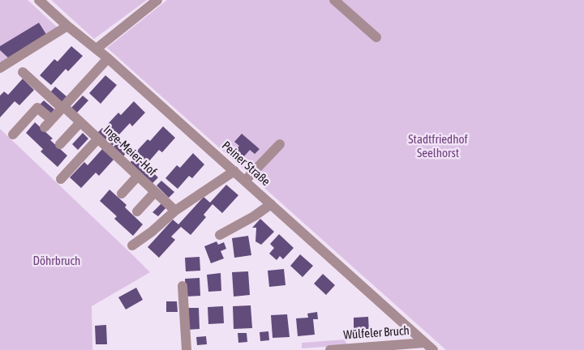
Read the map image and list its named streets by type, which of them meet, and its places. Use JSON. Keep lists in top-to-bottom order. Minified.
{"streets":{"street":["Inge-Meier-Hof","Peiner Straße","Wülfeler Bruch"]},"crossings":[["Peiner Straße","Wülfeler Bruch"]],"parks":["Stadtfriedhof Seelhorst","Döhrbruch"]}
